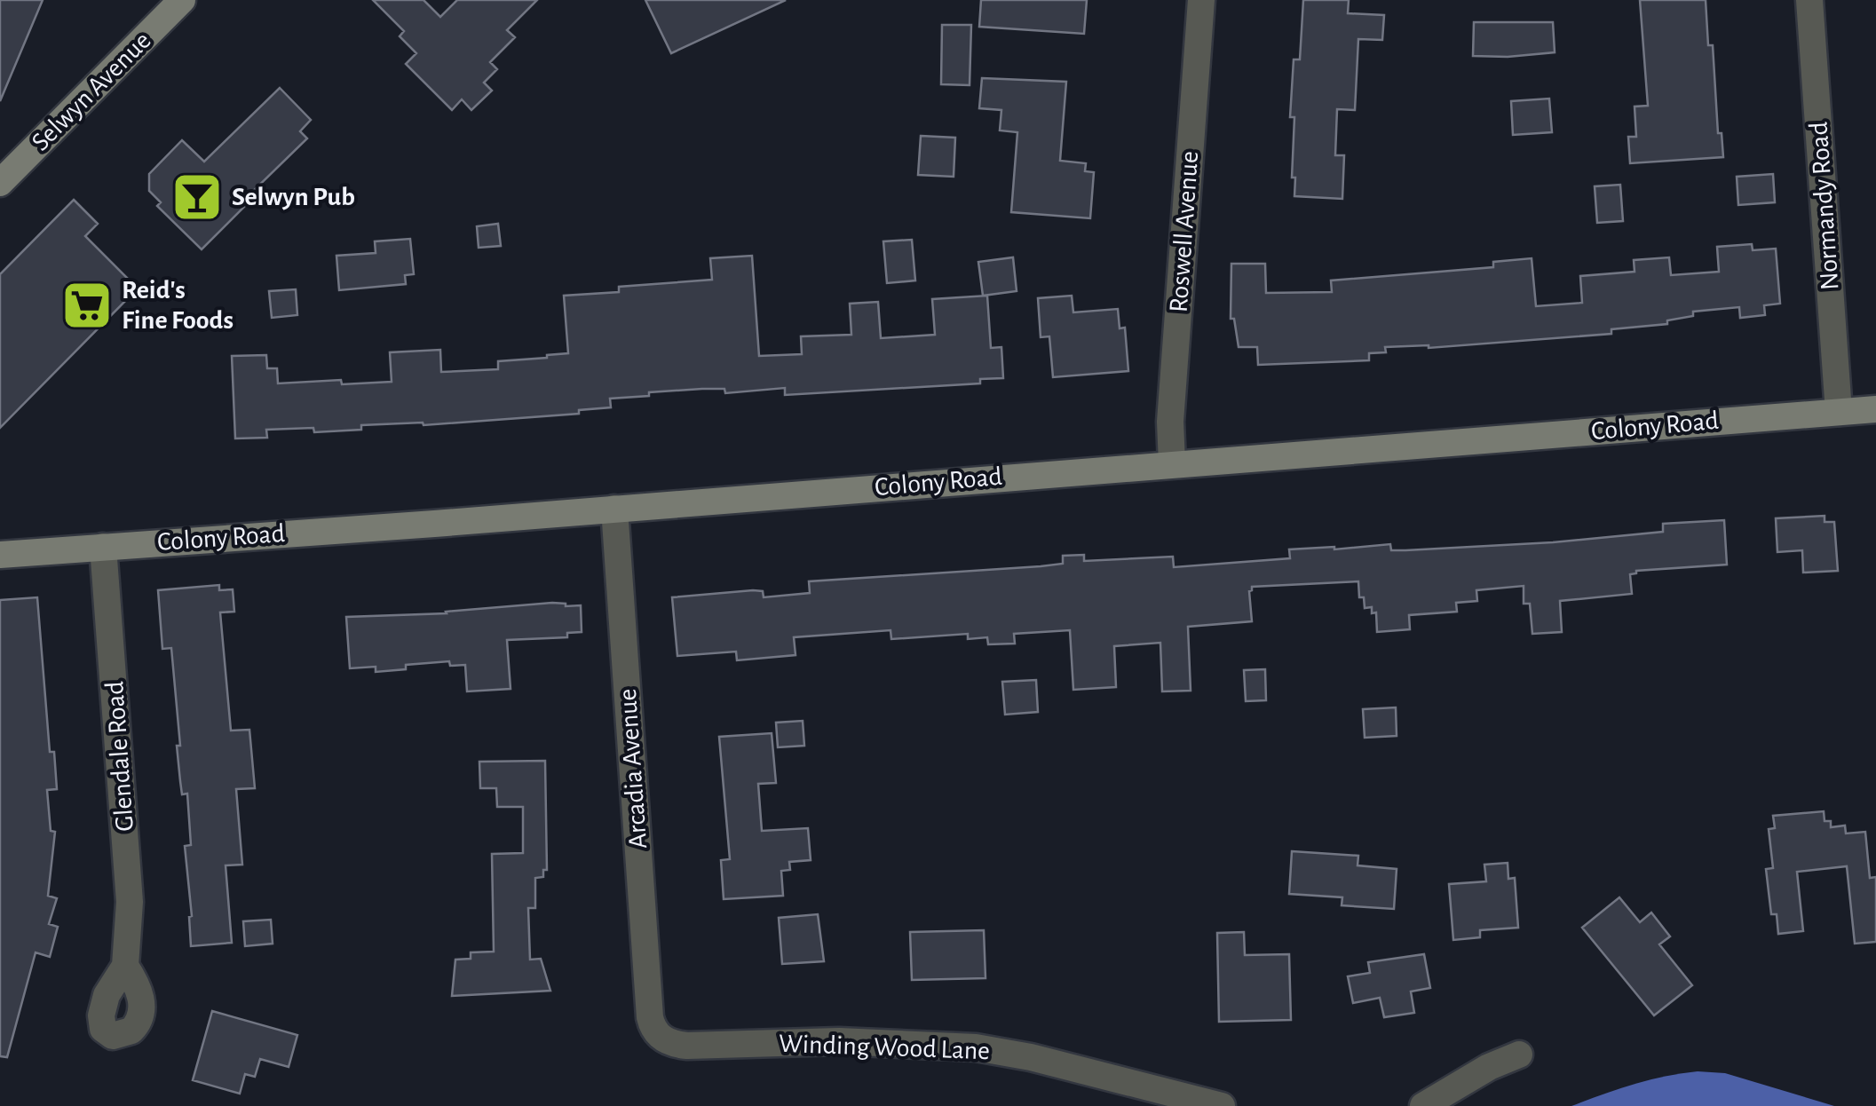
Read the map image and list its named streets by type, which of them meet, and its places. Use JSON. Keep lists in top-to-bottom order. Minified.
{"streets":{"street":["Selwyn Avenue","Normandy Road","Roswell Avenue","Colony Road","Glendale Road","Arcadia Avenue","Winding Wood Lane"]},"crossings":[["Normandy Road","Colony Road"],["Roswell Avenue","Colony Road"],["Colony Road","Glendale Road"],["Colony Road","Arcadia Avenue"],["Arcadia Avenue","Winding Wood Lane"]],"places":{"bar":["Selwyn Pub"],"supermarket":["Reid's Fine Foods"]}}
